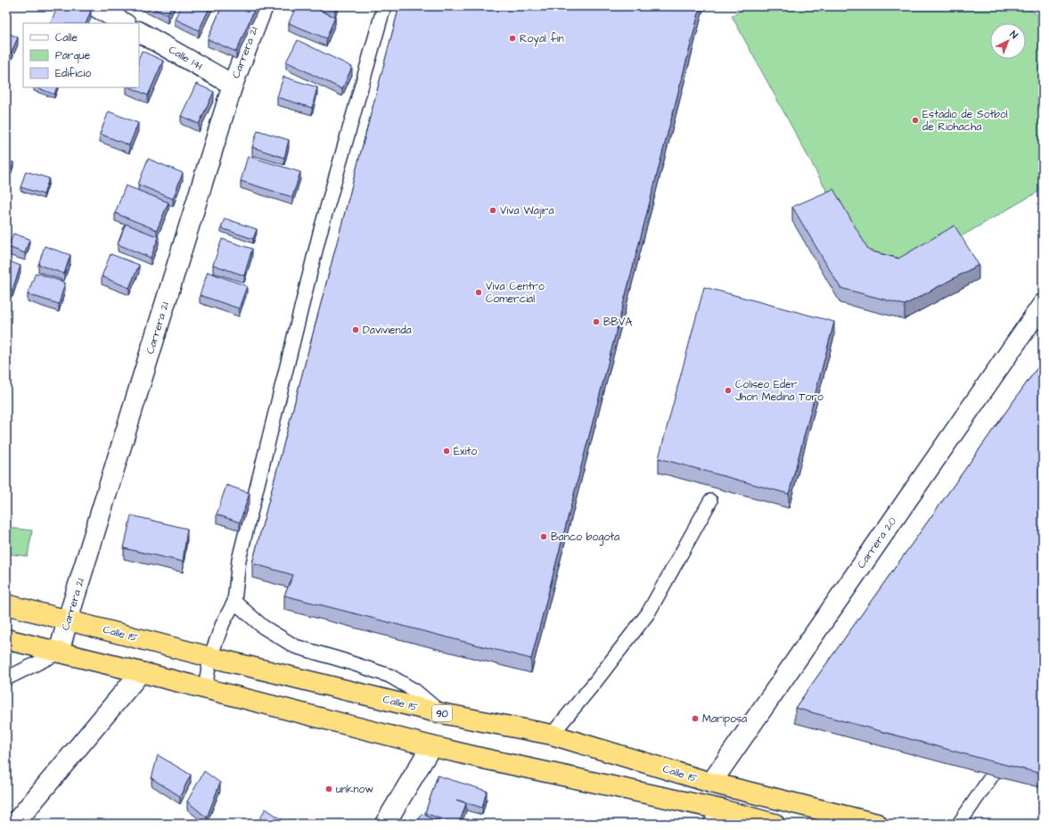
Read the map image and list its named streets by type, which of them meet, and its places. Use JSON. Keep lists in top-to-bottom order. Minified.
{"streets":{"highway":["Calle 15","90"],"street":["Carrera 21","Calle 14I","Carrera 20"]},"crossings":[["Carrera 21","Calle 14I"],["Carrera 21","Calle 15"],["Carrera 20","Calle 15"]],"places":["Royal fin","Estadio de Sotbol de Riohacha","Viva Wajira","Viva Centro Comercial","BBVA","Davivienda","Coliseo Eder Jhon Medina Toro","Éxito","Banco bogota","Mariposa","unknow"],"legend":["Calle","Parque","Edificio"],"north":"top right"}
